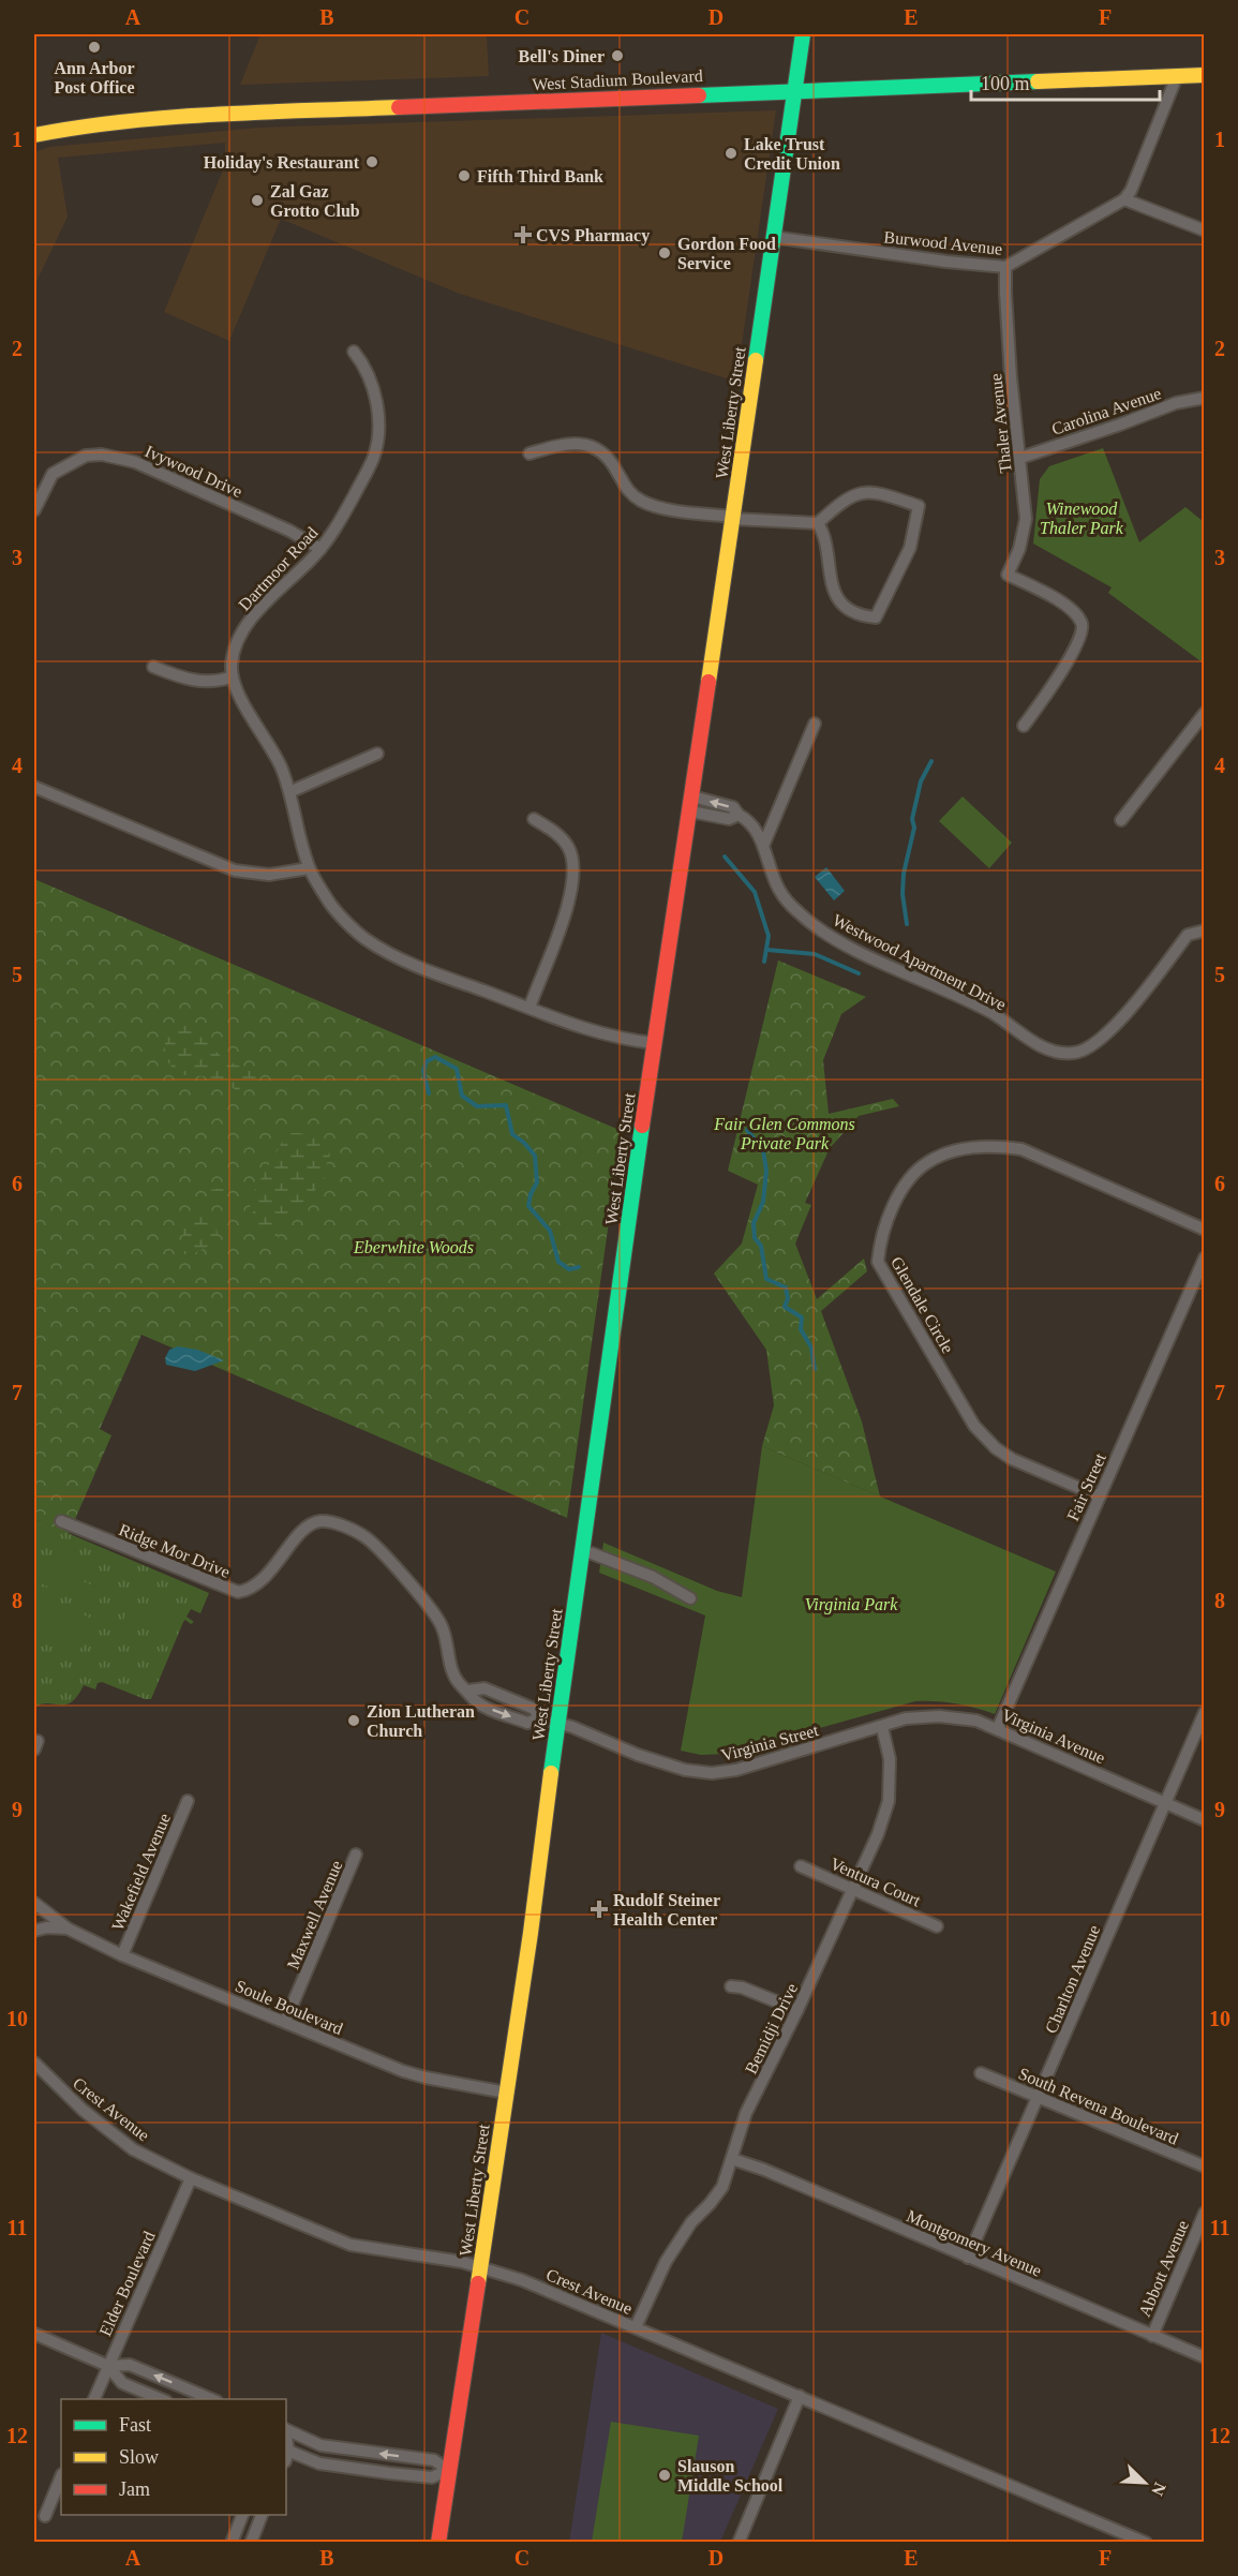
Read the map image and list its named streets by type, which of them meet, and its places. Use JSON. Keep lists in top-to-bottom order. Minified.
{"streets":{"main road":["West Stadium Boulevard","West Liberty Street"],"street":["Burwood Avenue","Carolina Avenue","Thaler Avenue","Ivywood Drive","Dartmoor Road","Westwood Apartment Drive","Glendale Circle","Fair Street","Ridge Mor Drive","Virginia Avenue","Virginia Street","Wakefield Avenue","Ventura Court","Maxwell Avenue","Charlton Avenue","Soule Boulevard","Bemidji Drive","South Revena Boulevard","Crest Avenue","Montgomery Avenue","Abbott Avenue","Elder Boulevard"]},"crossings":[["West Stadium Boulevard","West Liberty Street"],["Burwood Avenue","West Liberty Street"],["Burwood Avenue","Thaler Avenue"],["Carolina Avenue","Thaler Avenue"],["West Liberty Street","Westwood Apartment Drive"],["West Liberty Street","Ridge Mor Drive"],["West Liberty Street","Virginia Street"],["West Liberty Street","Soule Boulevard"],["West Liberty Street","Crest Avenue"],["Ivywood Drive","Dartmoor Road"],["Glendale Circle","Fair Street"],["Fair Street","Virginia Avenue"],["Ridge Mor Drive","Virginia Street"],["Virginia Avenue","Virginia Street"],["Virginia Avenue","Charlton Avenue"],["Virginia Avenue","Bemidji Drive"],["Virginia Street","Bemidji Drive"],["Wakefield Avenue","Soule Boulevard"],["Ventura Court","Bemidji Drive"],["Maxwell Avenue","Soule Boulevard"],["Charlton Avenue","South Revena Boulevard"],["Charlton Avenue","Montgomery Avenue"],["Bemidji Drive","Crest Avenue"],["Bemidji Drive","Montgomery Avenue"],["Crest Avenue","Elder Boulevard"],["Montgomery Avenue","Abbott Avenue"]],"parks":["Winewood Thaler Park","Fair Glen Commons Private Park","Eberwhite Woods","Virginia Park"],"places":{"other":["Ann Arbor Post Office","Bell's Diner","Lake Trust Credit Union","Holiday's Restaurant","Fifth Third Bank","Zal Gaz Grotto Club","Gordon Food Service","Zion Lutheran Church","Slauson Middle School"],"health":["CVS Pharmacy","Rudolf Steiner Health Center"]},"legend":["Fast","Slow","Jam"],"scale_bar":"100 m","north":"bottom right","grid":{"columns":["A","B","C","D","E","F"],"rows":["1","2","3","4","5","6","7","8","9","10","11","12"]}}
